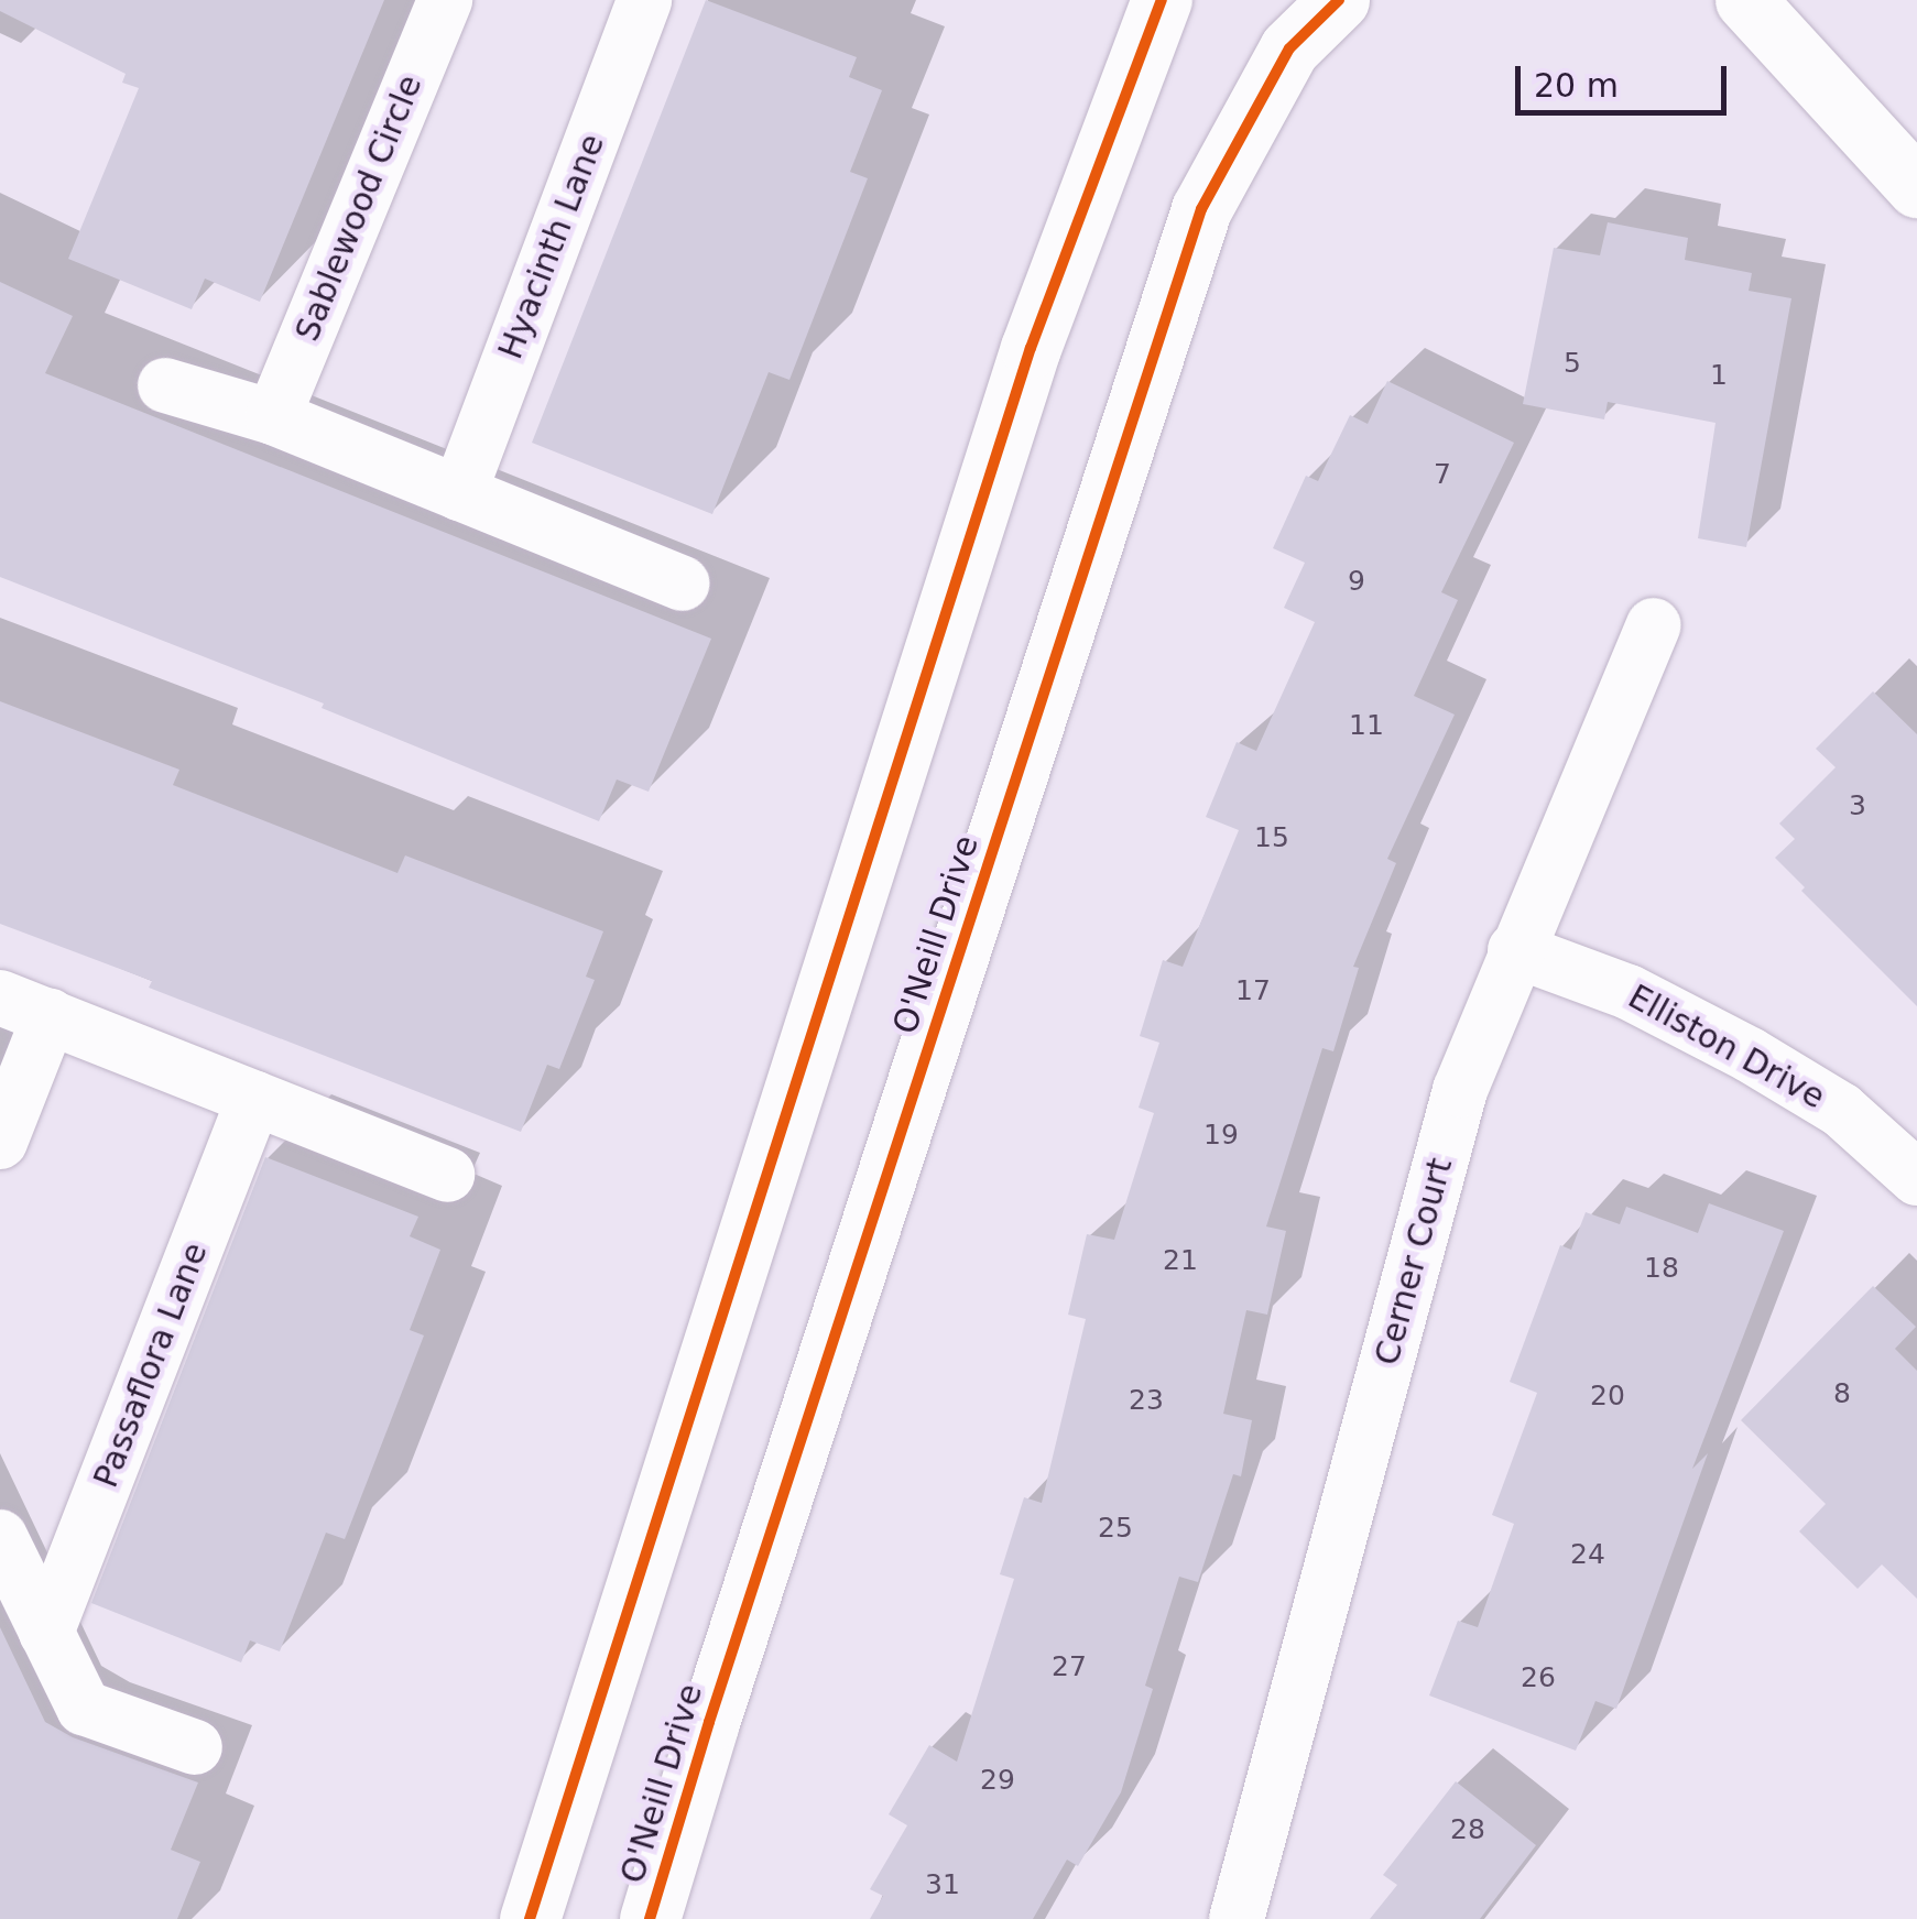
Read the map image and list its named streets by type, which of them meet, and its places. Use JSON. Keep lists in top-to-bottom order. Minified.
{"streets":{"main road":["O'Neill Drive"],"street":["Sablewood Circle","Hyacinth Lane","Elliston Drive","Cerner Court","Passaflora Lane"]},"crossings":[["Elliston Drive","Cerner Court"]],"house_numbers":["5","1","7","9","11","3","15","17","19","21","18","8","20","23","25","24","27","26","29","28","31"],"scale_bar":"20 m"}
